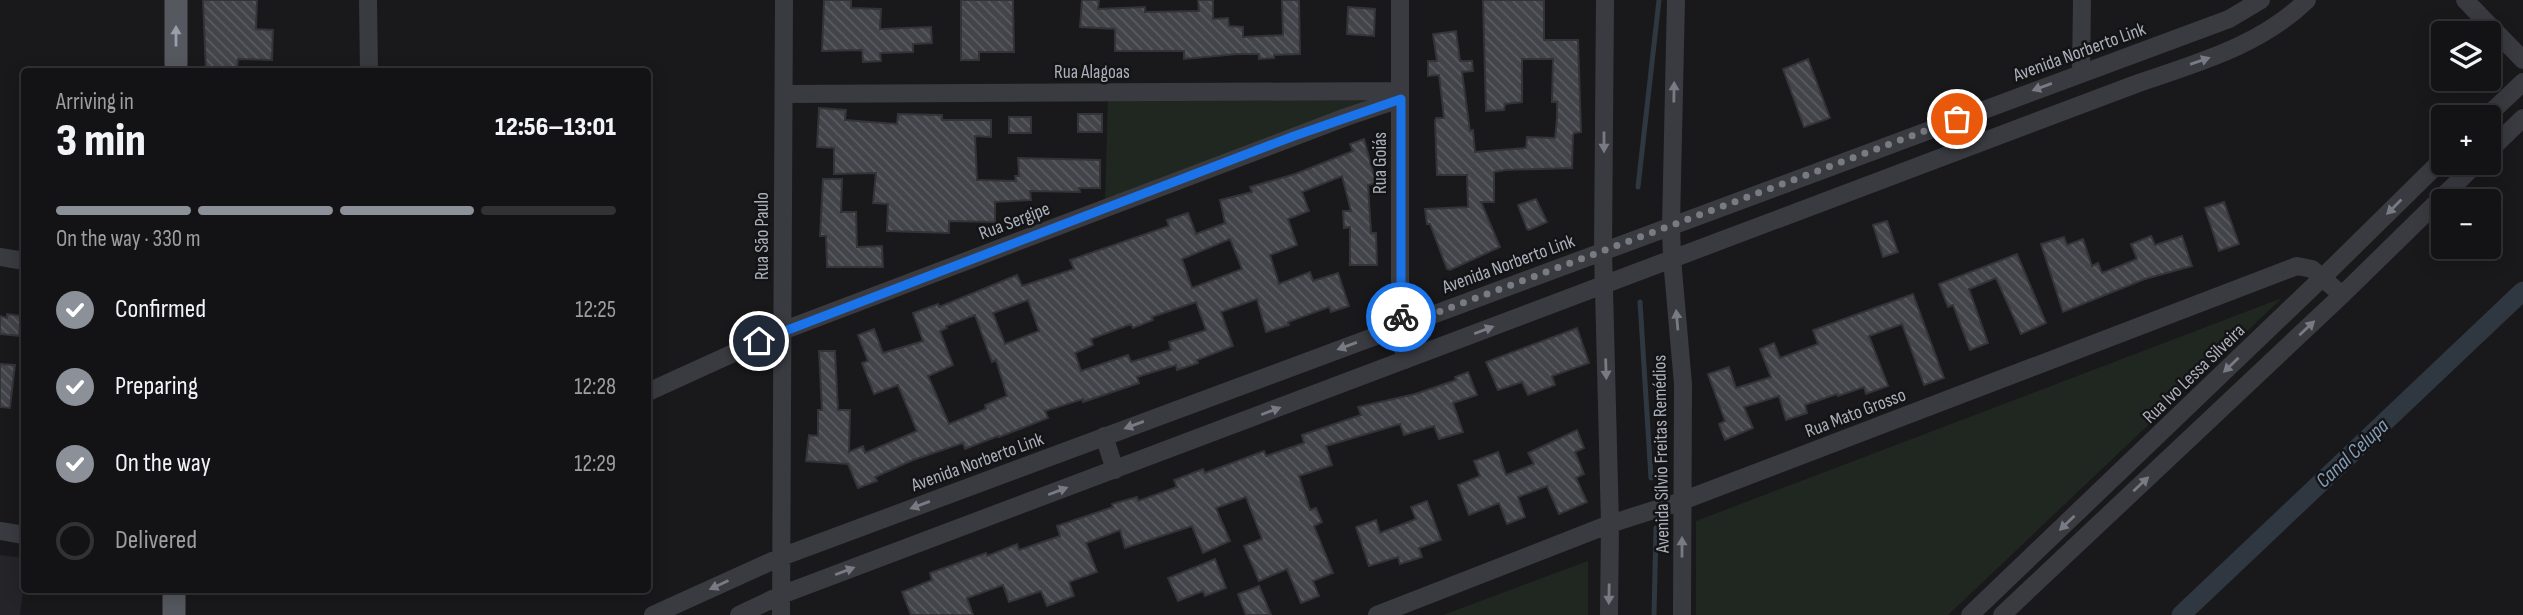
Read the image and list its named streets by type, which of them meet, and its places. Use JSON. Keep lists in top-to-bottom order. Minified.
{"streets":{"street":["Avenida Norberto Link","Rua Alagoas","Rua Goiás","Rua Sergipe","Rua São Paulo","Rua Ivo Lessa Silveira","Rua Mato Grosso","Avenida Sílvio Freitas Remédios"]},"crossings":[["Avenida Norberto Link","Rua Goiás"],["Avenida Norberto Link","Rua São Paulo"],["Avenida Norberto Link","Avenida Sílvio Freitas Remédios"],["Rua Alagoas","Rua Goiás"],["Rua Alagoas","Rua Sergipe"],["Rua Alagoas","Rua São Paulo"],["Rua Goiás","Rua Sergipe"],["Rua Sergipe","Rua São Paulo"],["Rua Ivo Lessa Silveira","Rua Mato Grosso"],["Rua Mato Grosso","Avenida Sílvio Freitas Remédios"]],"water":["Canal Celupa"],"page":{"map_buttons":["+","−"],"heading":["3 min","Arriving in","12:56–13:01"],"bar":"On the way · 330 m","list":[["Confirmed","12:25"],["Preparing","12:28"],["On the way","12:29"],"Delivered"]}}
